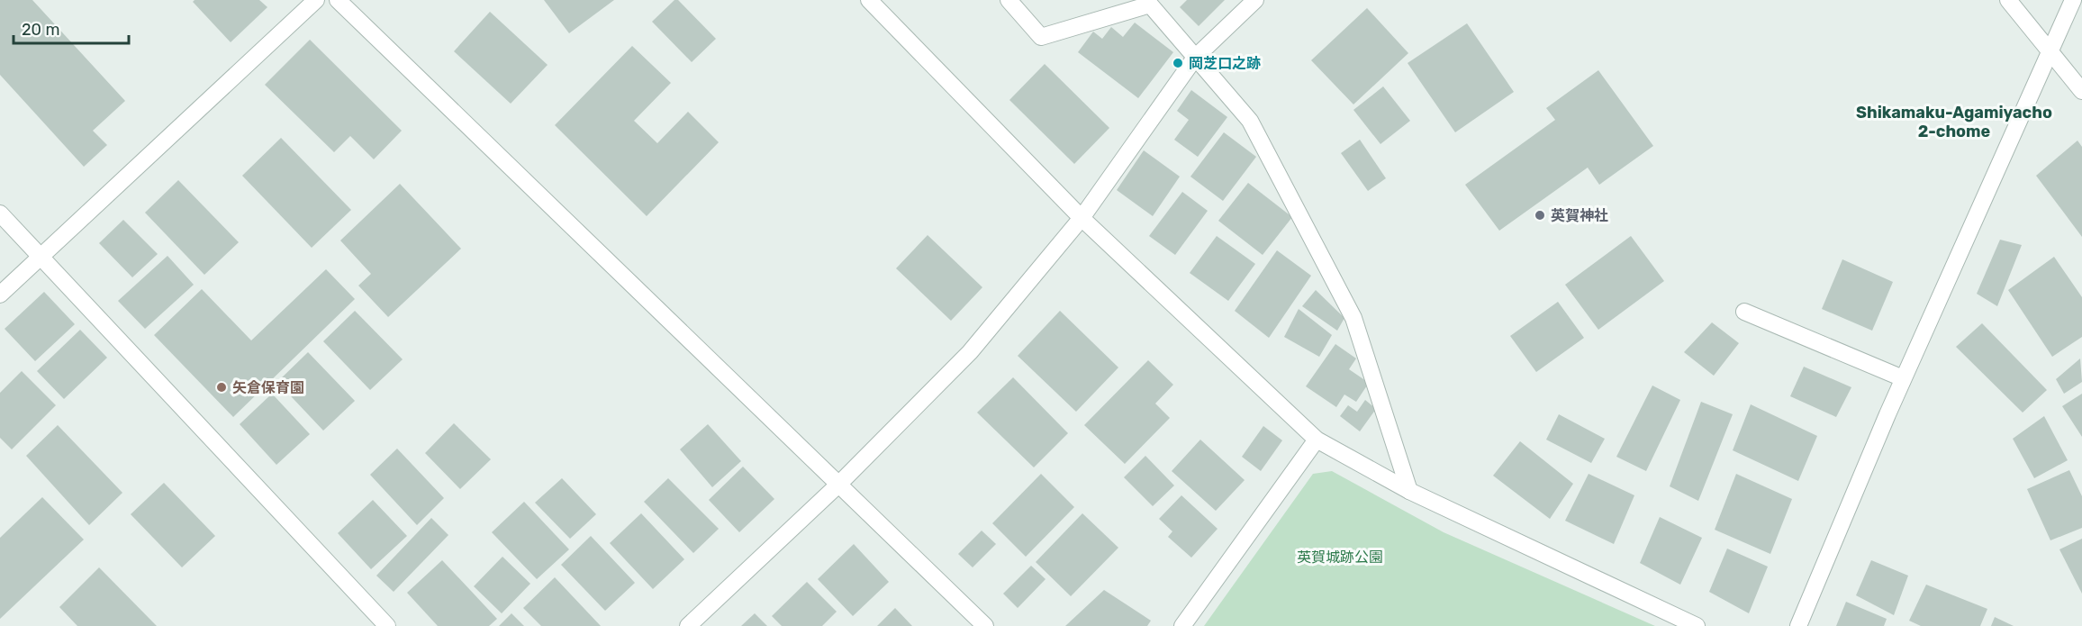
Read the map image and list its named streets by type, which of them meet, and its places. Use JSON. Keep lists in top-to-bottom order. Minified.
{"districts":["Shikamaku-Agamiyacho 2-chome"],"parks":["英賀城跡公園"],"places":["岡芝口之跡","英賀神社","矢倉保育園"],"scale_bar":"20 m"}
